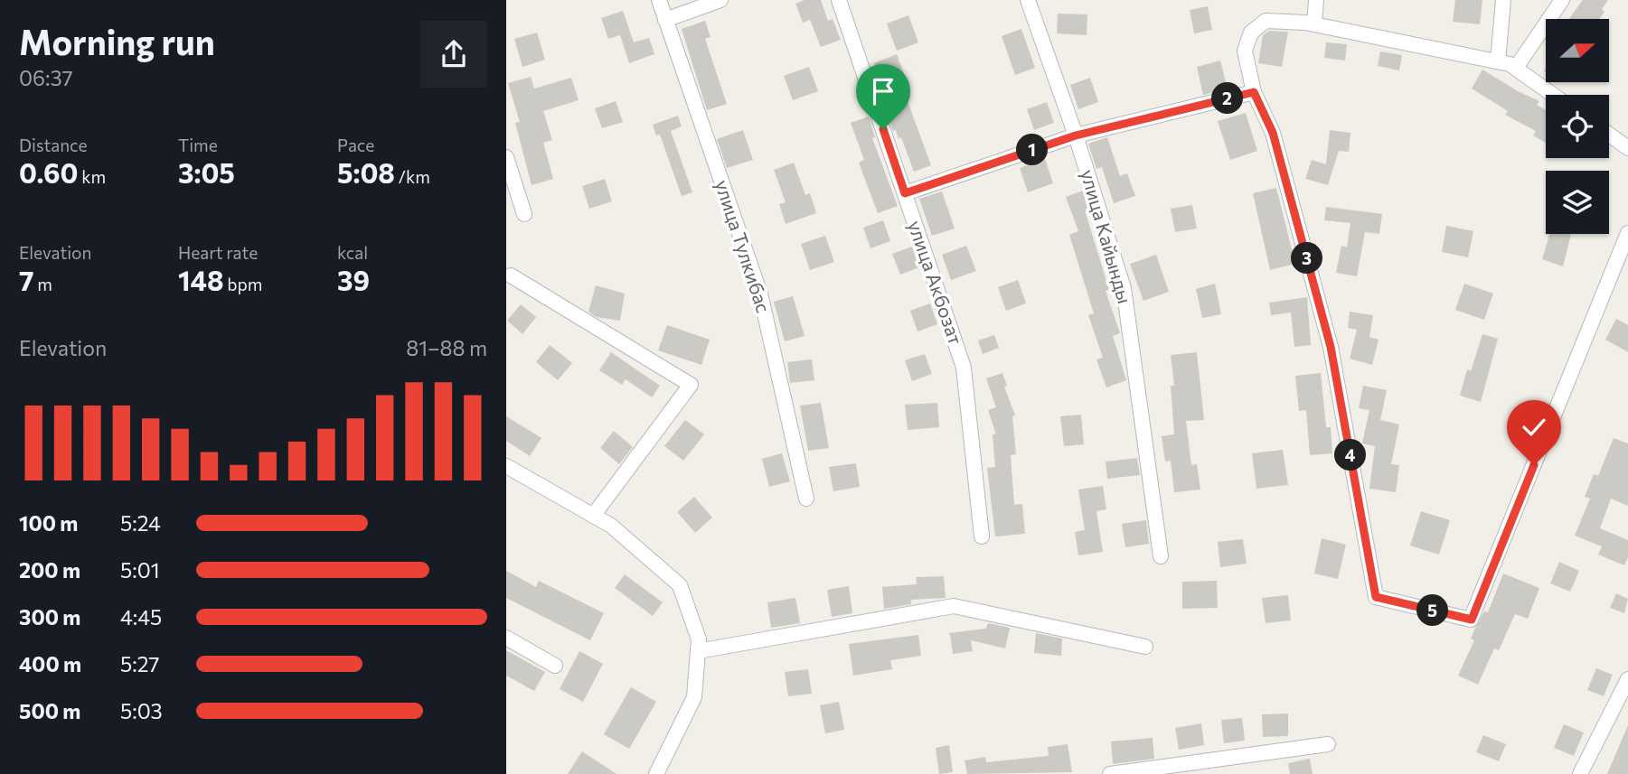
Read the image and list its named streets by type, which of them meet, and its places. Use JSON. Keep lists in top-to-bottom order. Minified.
{"streets":{"street":["улица Кайынды","улица Тулкибас","улица Акбозат"]},"north":"right","page":{"heading":["Morning run","06:37"],"pins":["2","1","3","4","5"],"stats":[["Distance","0.60 km"],["Time","3:05"],["Pace","5:08 /km"],["Elevation","7 m"],["Heart rate","148 bpm"],["kcal","39"]],"chart":["Elevation","81–88 m"],"list":[{"name":"100 m","note":"5:24"},{"name":"200 m","note":"5:01"},{"name":"300 m","note":"4:45"},{"name":"400 m","note":"5:27"},{"name":"500 m","note":"5:03"}]}}
